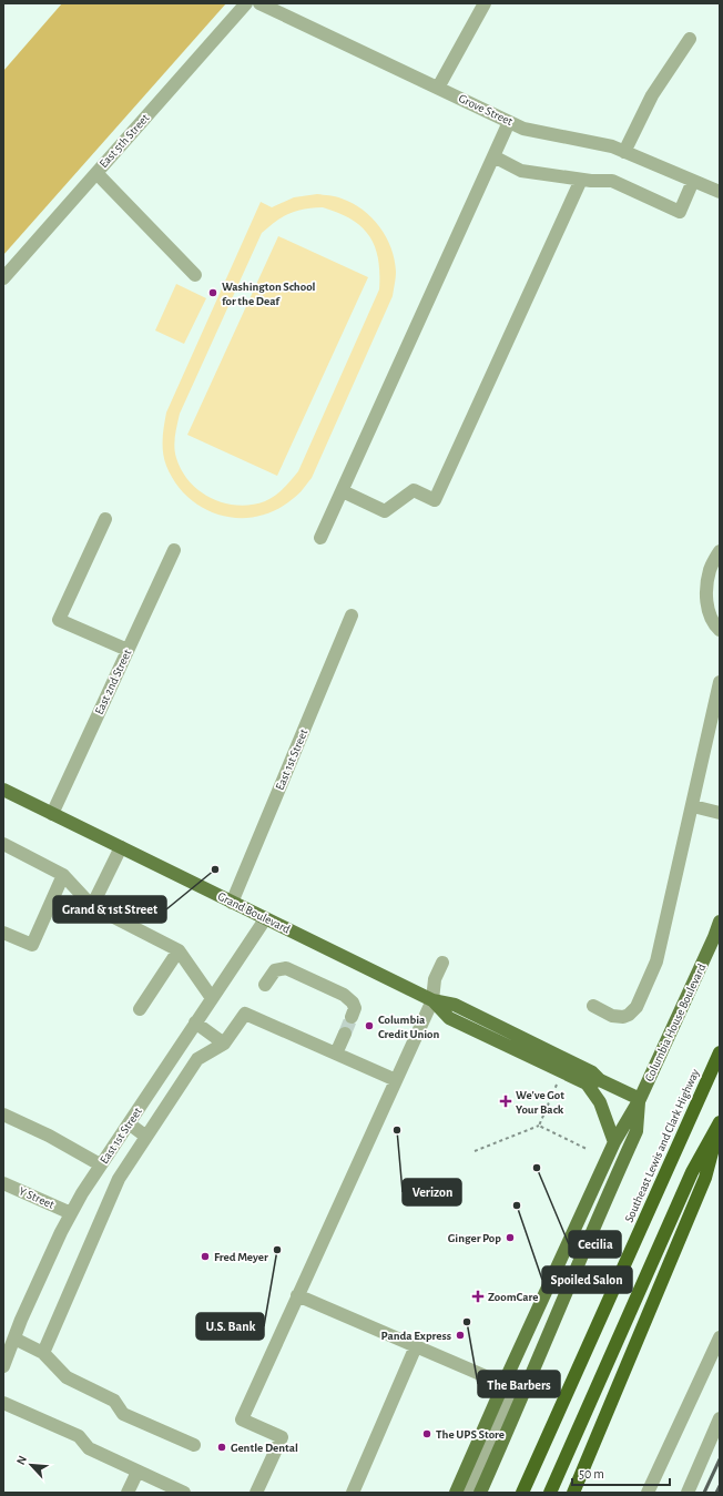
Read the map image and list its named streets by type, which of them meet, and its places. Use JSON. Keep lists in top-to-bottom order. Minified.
{"streets":{"highway":["Southeast Lewis and Clark Highway"],"main road":["Grand Boulevard","Columbia House Boulevard"],"street":["Grove Street","East 5th Street","East 2nd Street","East 1st Street","Y Street"]},"crossings":[["East 2nd Street","Grand Boulevard"],["East 1st Street","Grand Boulevard"],["East 1st Street","Y Street"],["Grand Boulevard","Columbia House Boulevard"]],"places":{"other":["Washington School for the Deaf","Grand & 1st Street","Columbia Credit Union","Verizon","Cecilia","Spoiled Salon","Ginger Pop","U.S. Bank","Fred Meyer","The Barbers","Panda Express","The UPS Store","Gentle Dental"],"health":["We've Got Your Back","ZoomCare"]},"scale_bar":"50 m","north":"top left"}
